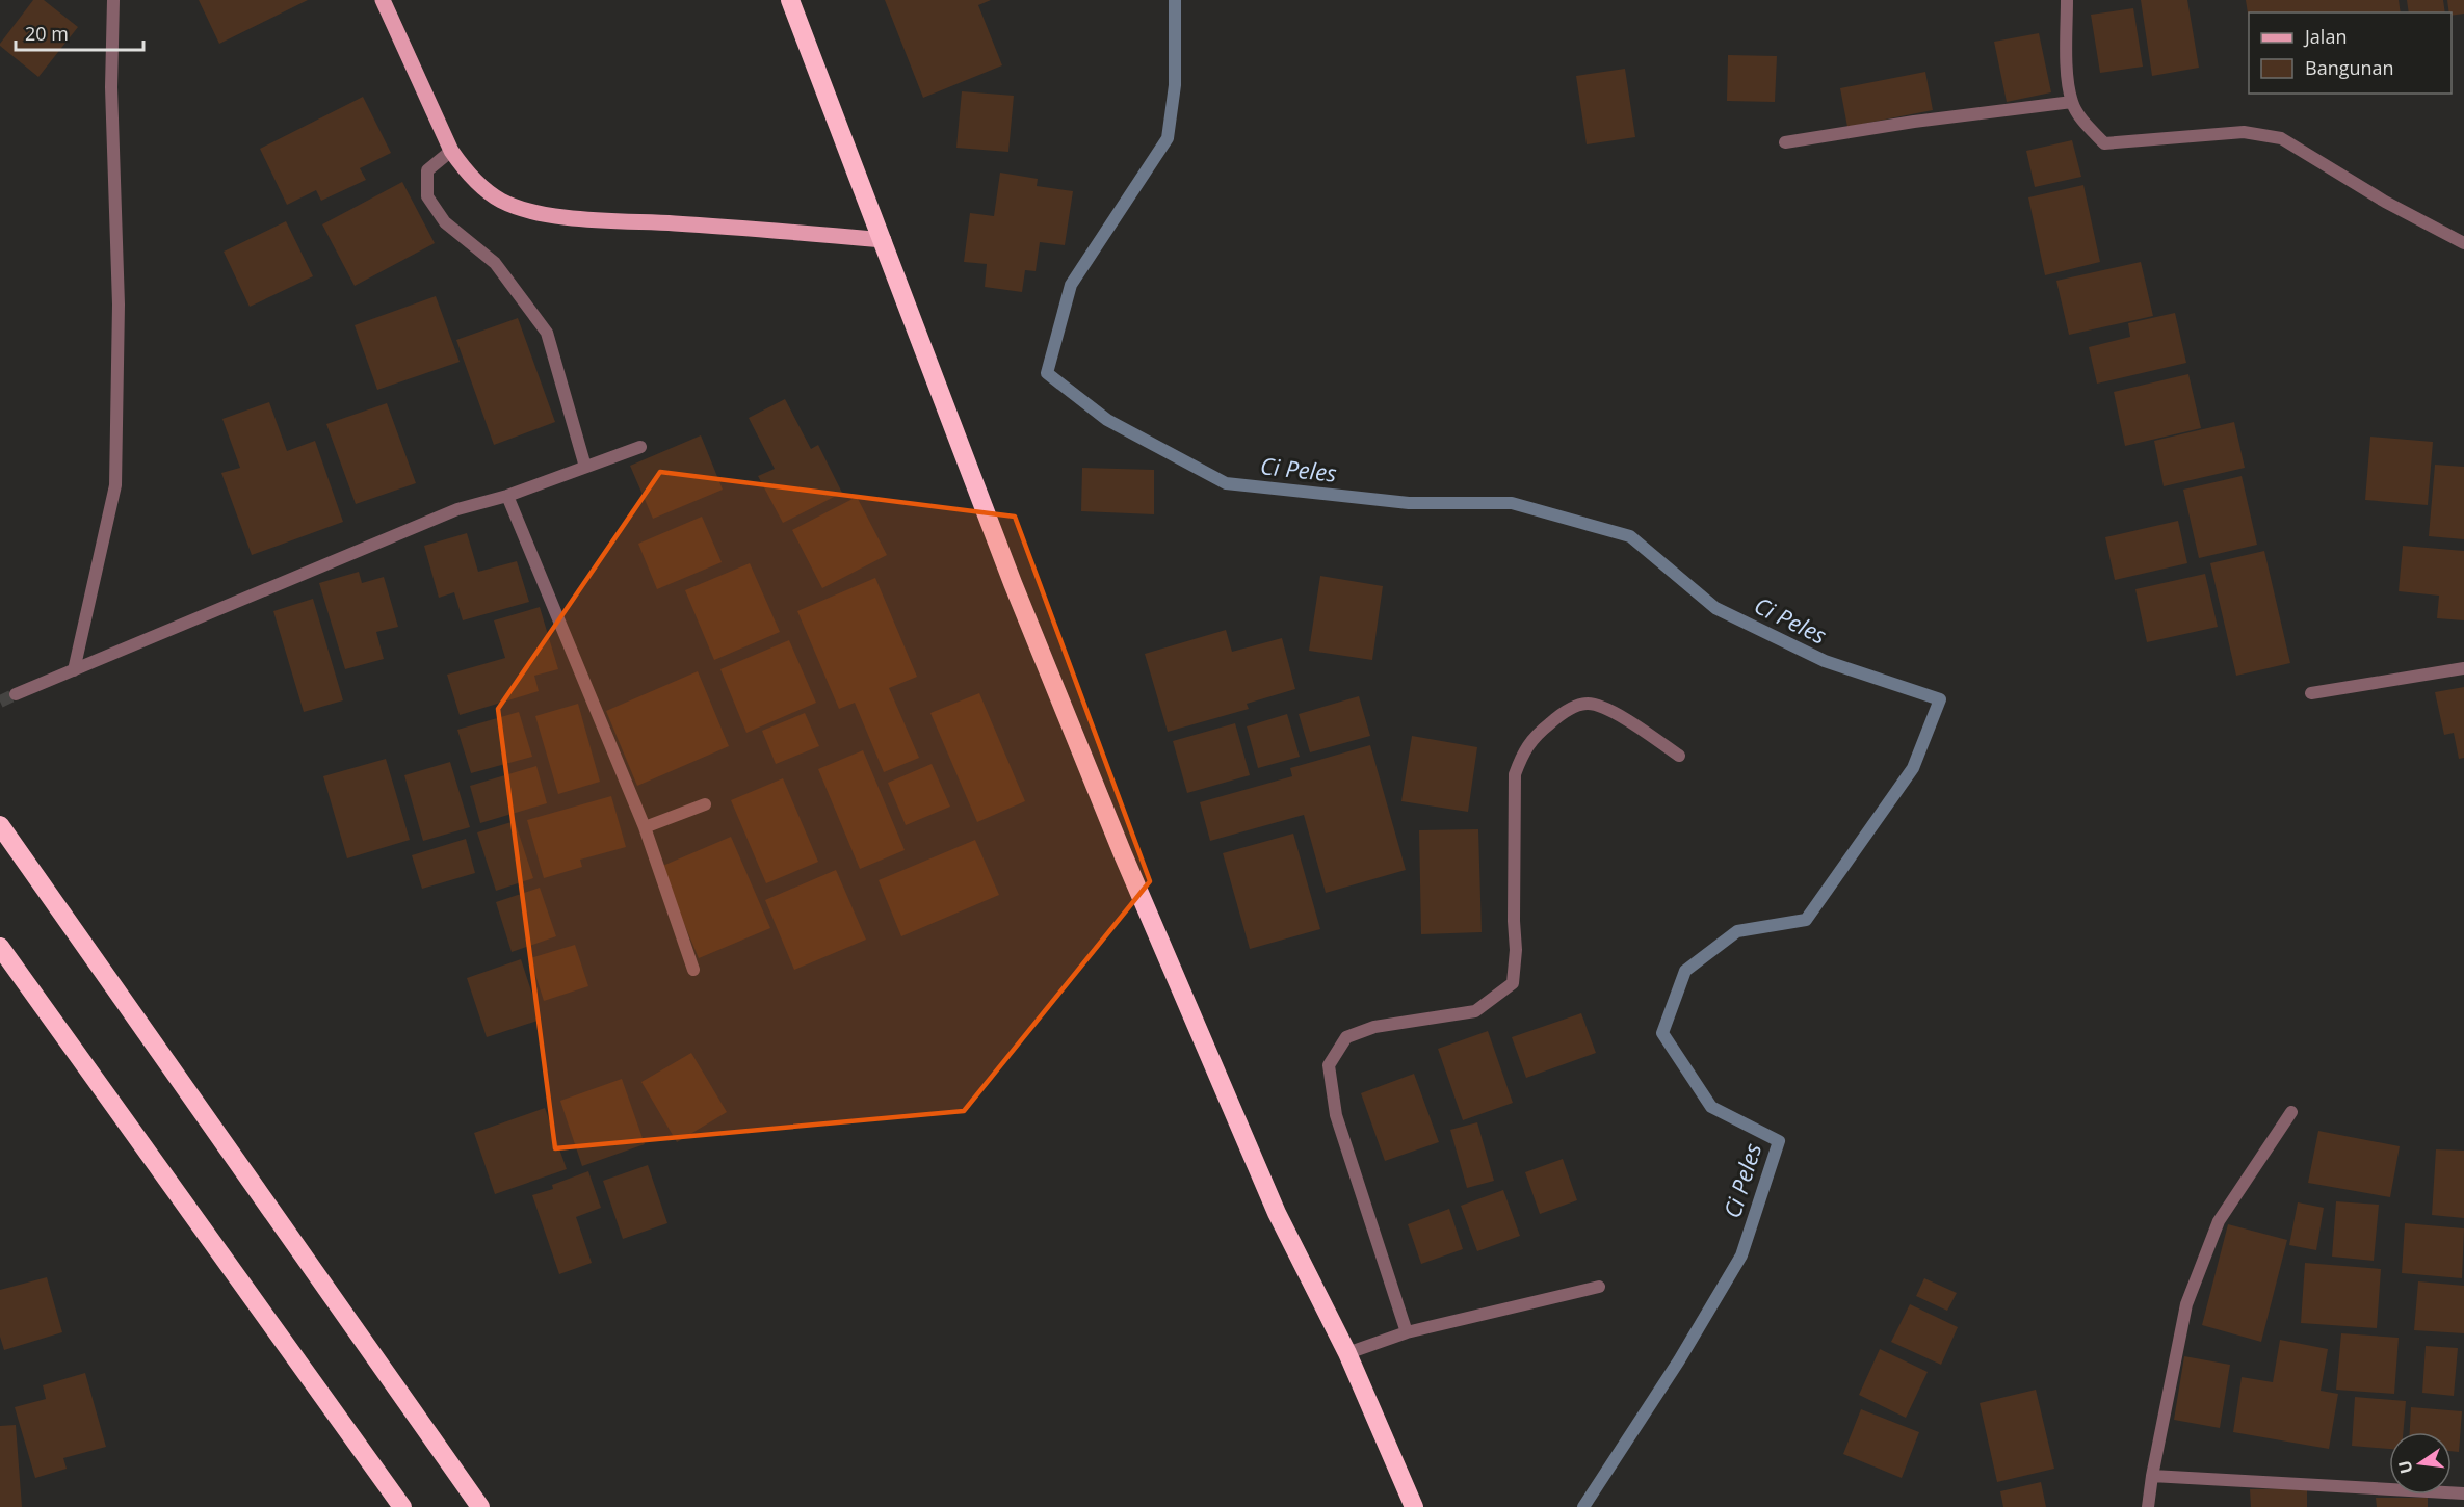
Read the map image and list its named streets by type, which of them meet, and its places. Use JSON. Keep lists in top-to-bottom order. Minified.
{"water":["Ci Peles"],"legend":["Jalan","Bangunan"],"scale_bar":"20 m","north":"left"}
